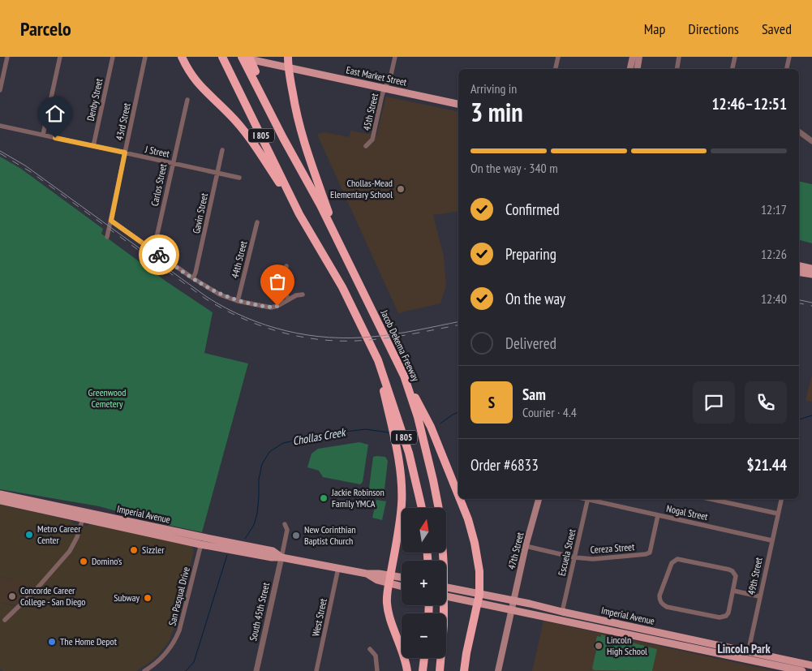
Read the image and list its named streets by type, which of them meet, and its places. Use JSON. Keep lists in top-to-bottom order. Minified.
{"streets":{"highway":["I 805","Jacob Dekema Freeway"],"main road":["East Market Street","Imperial Avenue","47th Street"],"street":["Denby Street","45th Street","43rd Street","J Street","Carlos Street","Gavin Street","44th Street","Nogal Street","Cereza Street","Escuela Street","49th Street","San Pasqual Drive","South 45th Street","West Street"]},"crossings":[["East Market Street","45th Street"],["East Market Street","Jacob Dekema Freeway"],["Denby Street","J Street"],["43rd Street","J Street"],["J Street","Carlos Street"],["J Street","Gavin Street"],["Nogal Street","Cereza Street"],["Nogal Street","49th Street"],["Imperial Avenue","47th Street"],["Imperial Avenue","Escuela Street"],["Imperial Avenue","49th Street"],["Imperial Avenue","San Pasqual Drive"],["Imperial Avenue","South 45th Street"],["Imperial Avenue","West Street"],["Cereza Street","47th Street"],["Cereza Street","Escuela Street"]],"districts":["Lincoln Park"],"water":["Chollas Creek"],"parks":["Greenwood Cemetery"],"places":["Chollas-Mead Elementary School","Jackie Robinson Family YMCA","Metro Career Center","New Corinthian Baptist Church","Sizzler","Domino's","Concorde Career College - San Diego","Subway","The Home Depot","Lincoln High School"],"north":"top","page":{"header":"Parcelo","nav":["Map","Directions","Saved"],"heading":["3 min","Arriving in","12:46–12:51"],"panel":["Sam","Courier · 4.4","Order #6833","$21.44"],"bar":"On the way · 340 m","list":[["Confirmed","12:17"],["Preparing","12:26"],["On the way","12:40"],"Delivered"],"round":"S","map_buttons":["+","−"]}}
